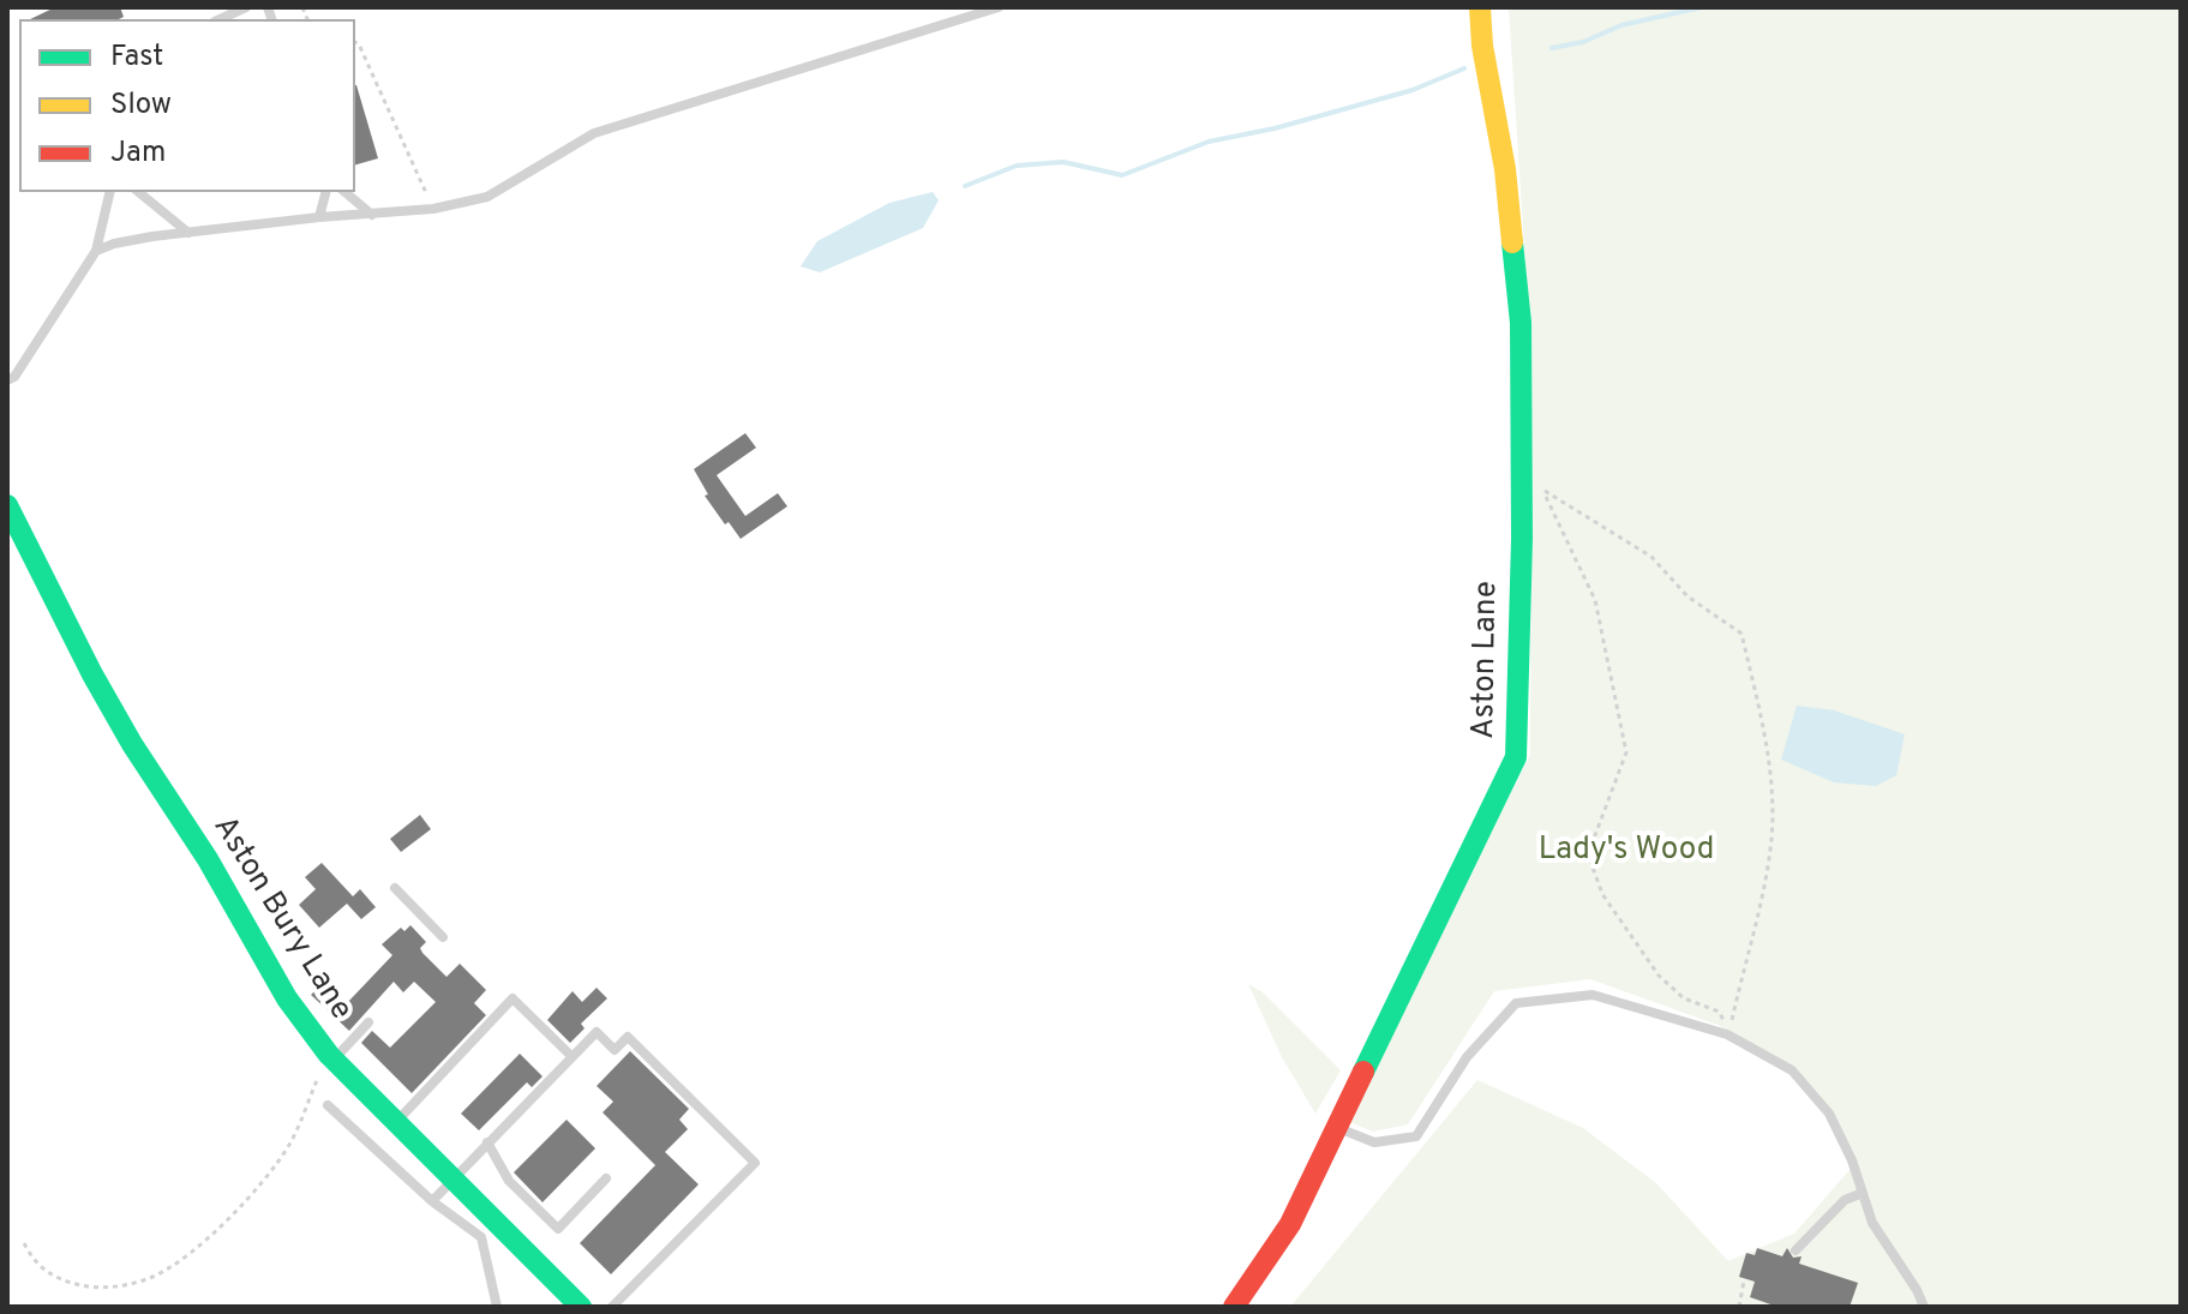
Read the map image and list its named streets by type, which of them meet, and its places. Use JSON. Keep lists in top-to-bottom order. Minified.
{"streets":{"street":["Aston Lane","Aston Bury Lane"]},"parks":["Lady's Wood"],"legend":["Fast","Slow","Jam"]}
